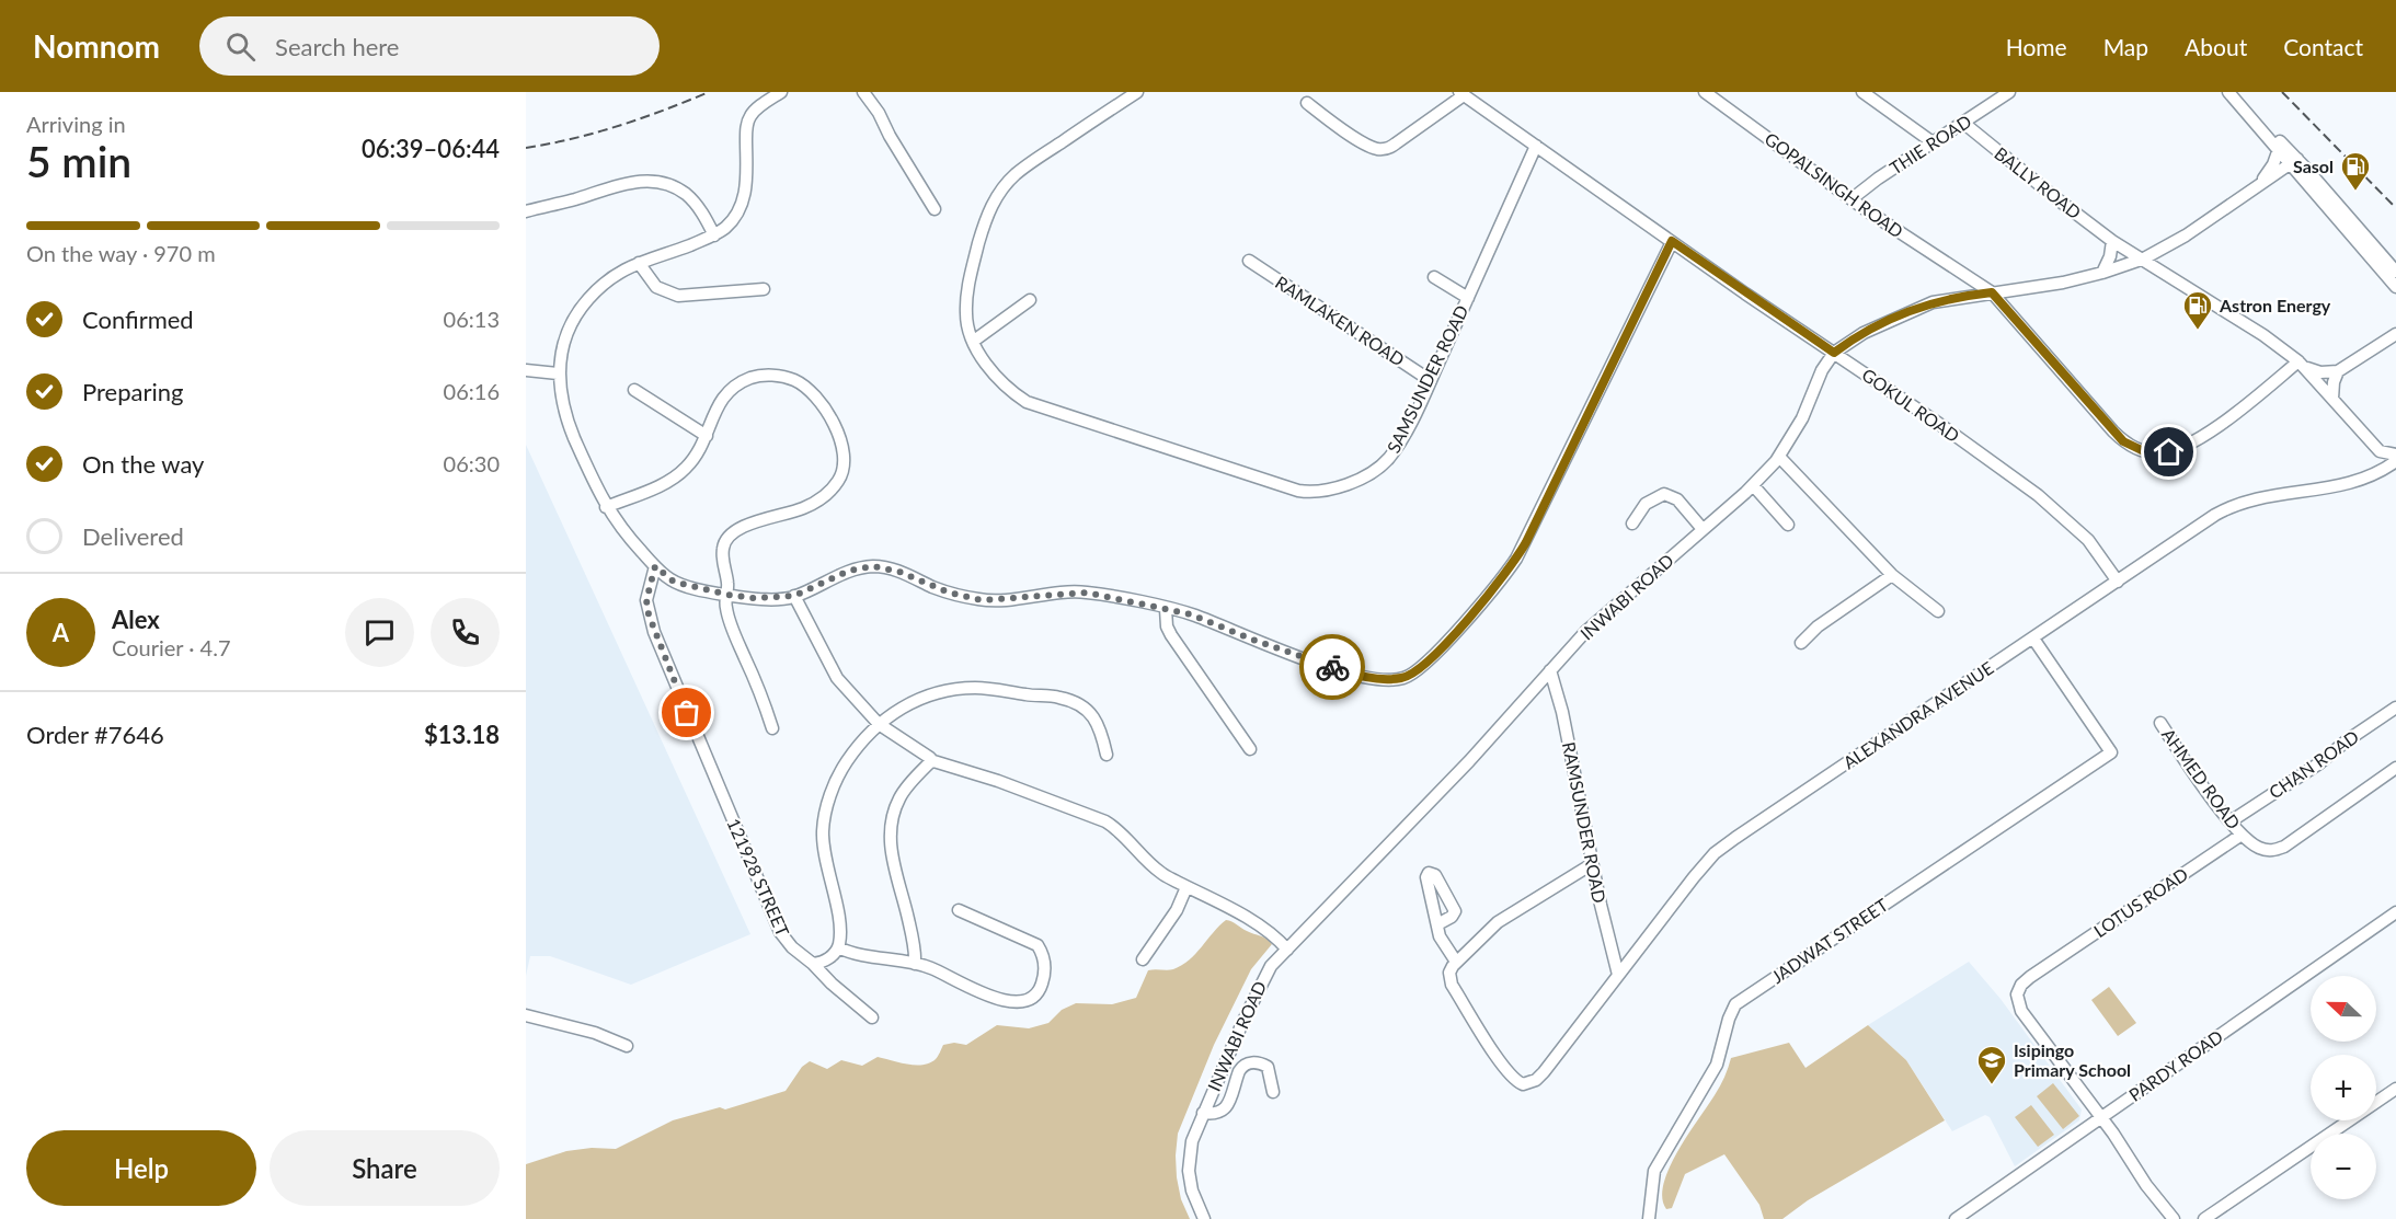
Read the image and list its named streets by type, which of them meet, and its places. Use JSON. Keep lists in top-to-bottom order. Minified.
{"streets":{"street":["THIE ROAD","BALLY ROAD","GOPALSINGH ROAD","RAMLAKEN ROAD","SAMSUNDER ROAD","GOKUL ROAD","INWABI ROAD","ALEXANDRA AVENUE","CHAN ROAD","AHMED ROAD","RAMSUNDER ROAD","121928 STREET","LOTUS ROAD","JADWAT STREET","PARDY ROAD"]},"crossings":[["THIE ROAD","BALLY ROAD"],["THIE ROAD","GOPALSINGH ROAD"],["BALLY ROAD","GOPALSINGH ROAD"],["BALLY ROAD","INWABI ROAD"],["GOPALSINGH ROAD","INWABI ROAD"],["RAMLAKEN ROAD","SAMSUNDER ROAD"],["SAMSUNDER ROAD","GOKUL ROAD"],["GOKUL ROAD","INWABI ROAD"],["GOKUL ROAD","ALEXANDRA AVENUE"],["INWABI ROAD","RAMSUNDER ROAD"],["ALEXANDRA AVENUE","RAMSUNDER ROAD"],["ALEXANDRA AVENUE","JADWAT STREET"],["CHAN ROAD","AHMED ROAD"],["AHMED ROAD","LOTUS ROAD"],["LOTUS ROAD","PARDY ROAD"]],"places":{"fuel station":["Sasol","Astron Energy"],"school or university":["Isipingo Primary School"]},"north":"left","page":{"header":"Nomnom","search":"Search here","nav":["Home","Map","About","Contact"],"heading":["5 min","Arriving in","06:39–06:44"],"panel":["Alex","Courier · 4.7","Order #7646","$13.18"],"bar":"On the way · 970 m","list":[["Confirmed","06:13"],["Preparing","06:16"],["On the way","06:30"],"Delivered"],"round":"A","map_buttons":["+","−"],"buttons":["Help","Share"]}}
